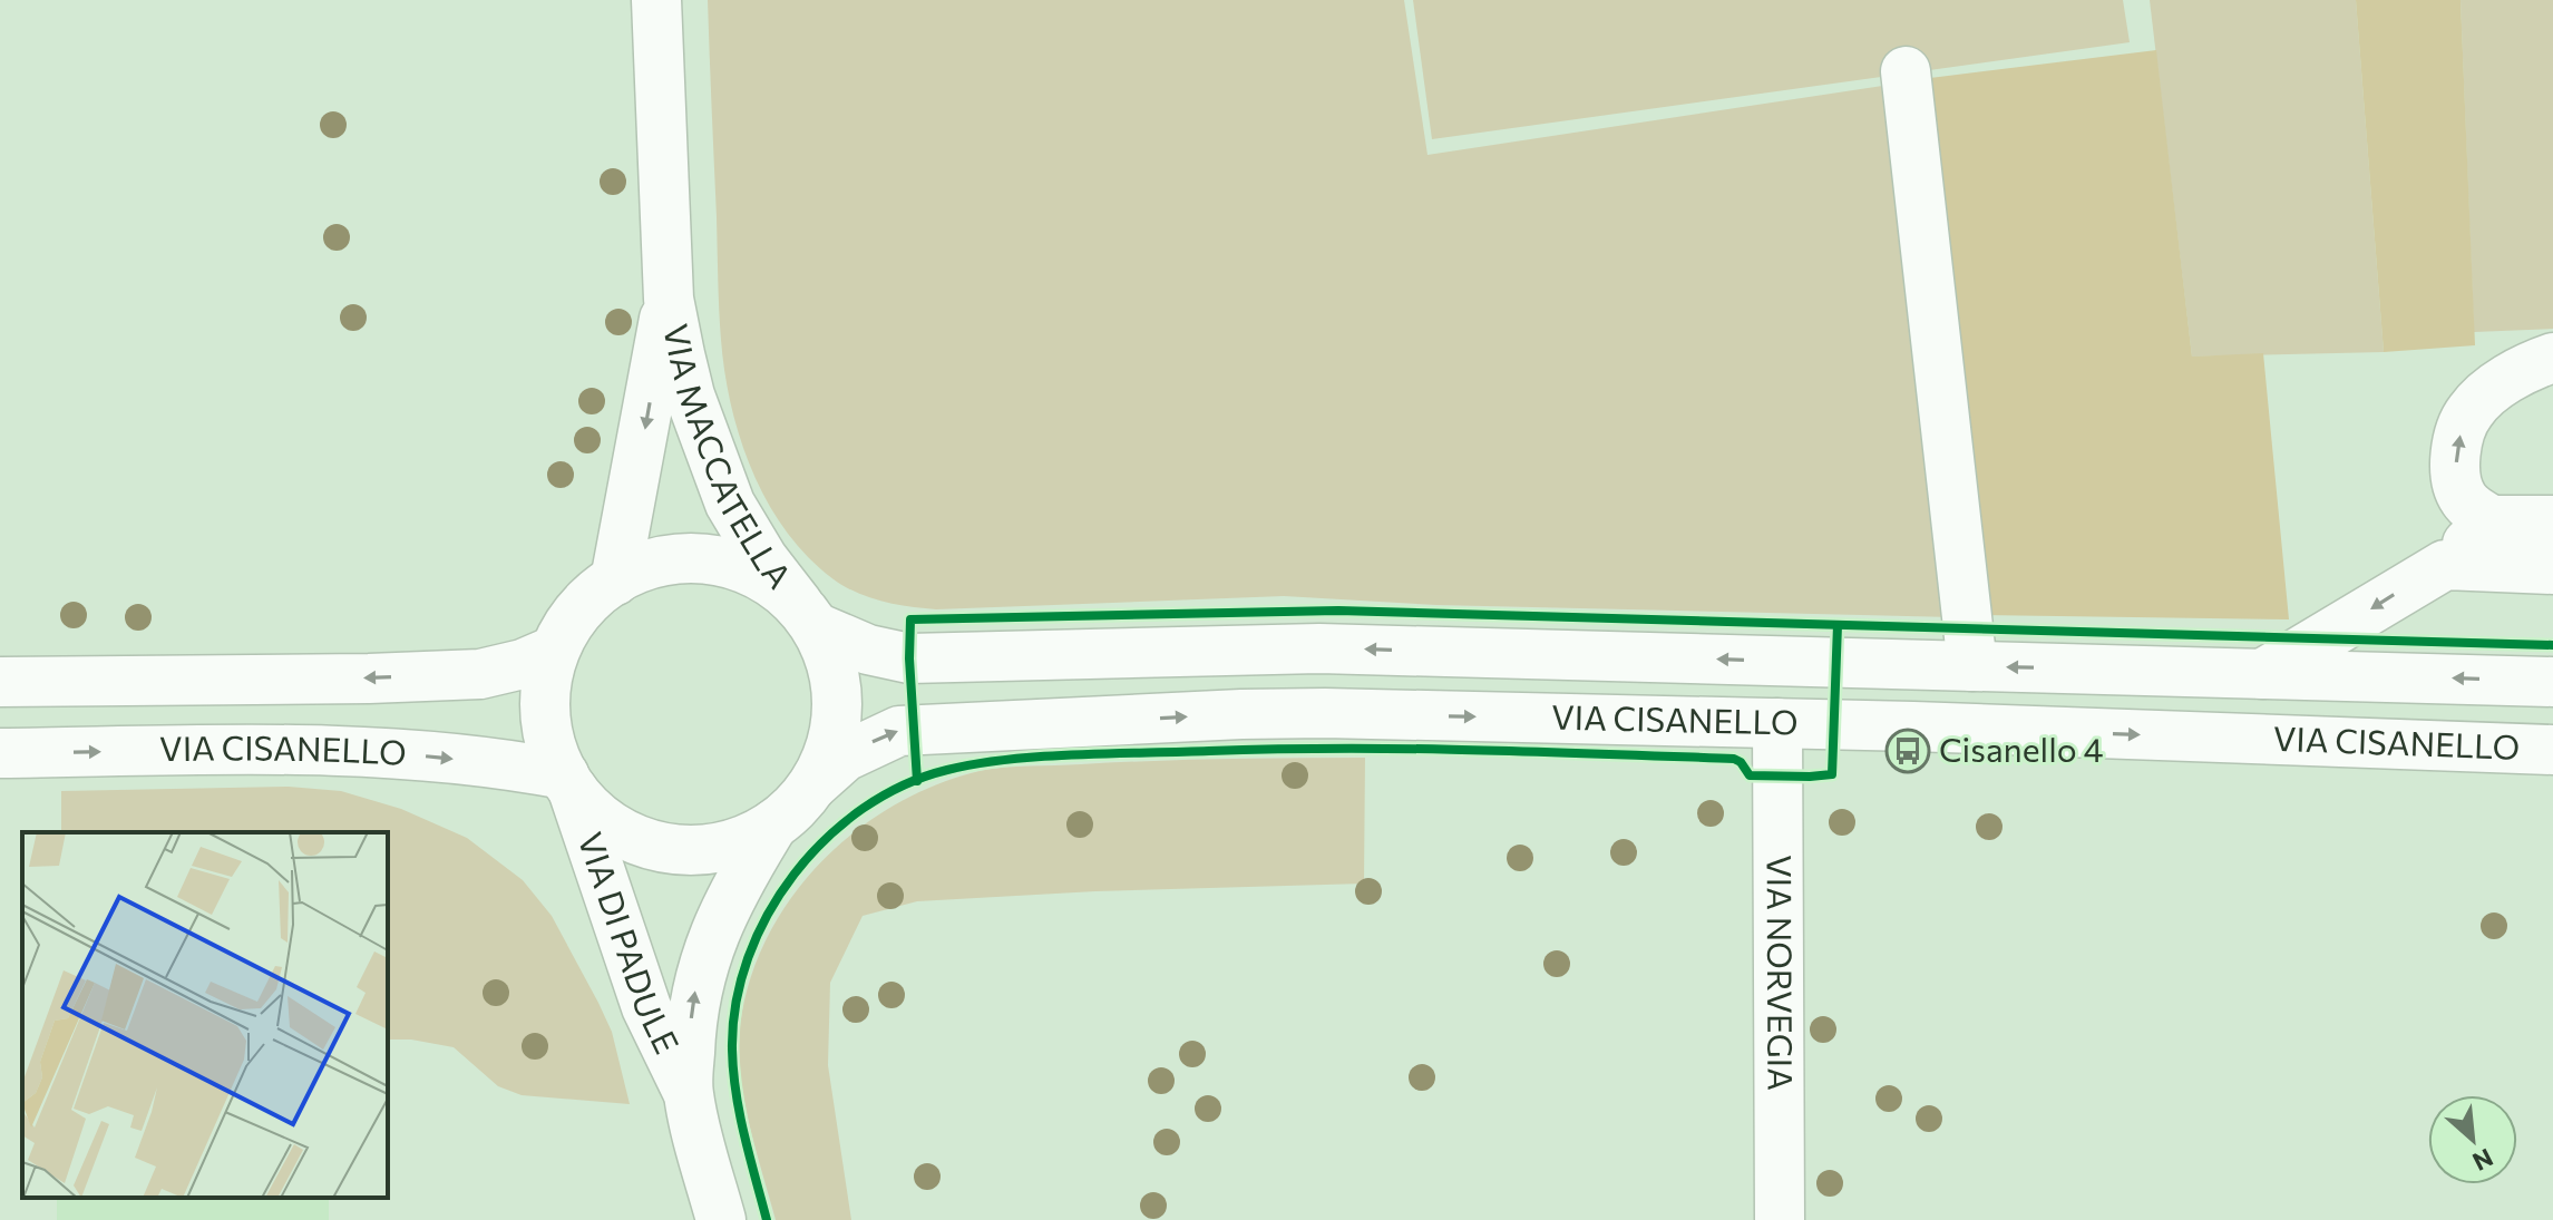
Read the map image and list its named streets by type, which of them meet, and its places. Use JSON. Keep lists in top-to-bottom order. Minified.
{"streets":{"main road":["VIA MACCATELLA","VIA CISANELLO","VIA DI PADULE","VIA NORVEGIA"]},"crossings":[["VIA MACCATELLA","VIA CISANELLO"],["VIA MACCATELLA","VIA DI PADULE"],["VIA CISANELLO","VIA DI PADULE"],["VIA CISANELLO","VIA NORVEGIA"]],"one_way":["VIA DI PADULE"],"places":{"bus stop":["Cisanello 4"]},"north":"bottom right"}
